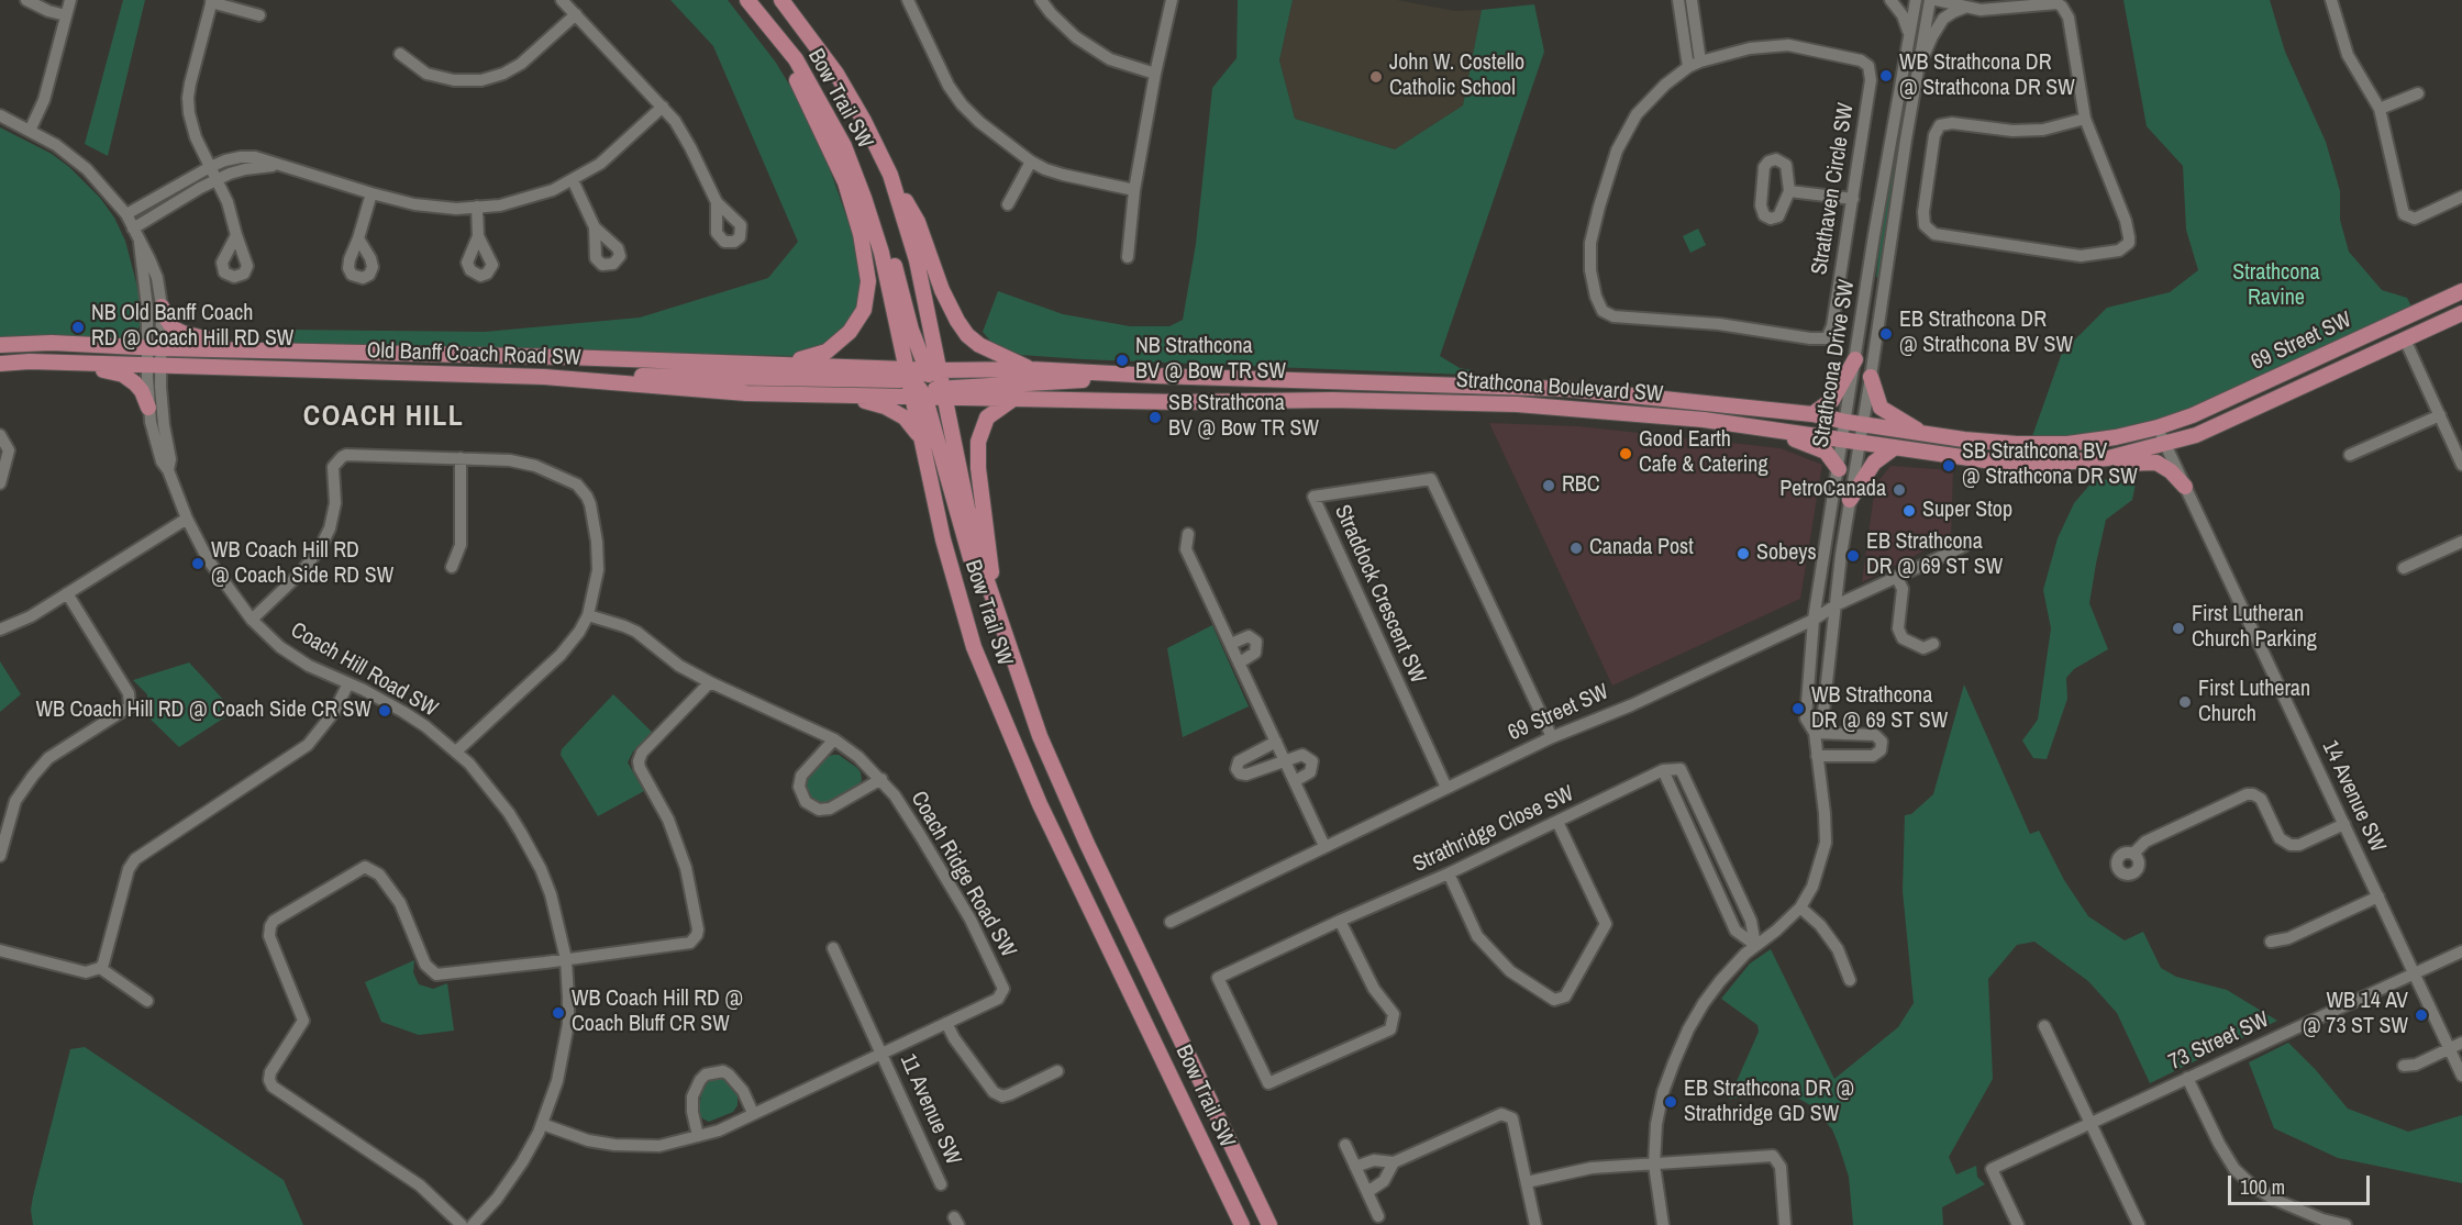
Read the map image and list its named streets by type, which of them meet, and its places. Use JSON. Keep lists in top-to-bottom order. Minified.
{"streets":{"main road":["Bow Trail SW","69 Street SW","Old Banff Coach Road SW","Strathcona Boulevard SW"],"street":["Strathaven Circle SW","Strathcona Drive SW","Straddock Crescent SW","Coach Hill Road SW","14 Avenue SW","Strathridge Close SW","Coach Ridge Road SW","73 Street SW","11 Avenue SW"]},"crossings":[["Bow Trail SW","Old Banff Coach Road SW"],["Bow Trail SW","Strathcona Boulevard SW"],["69 Street SW","Strathcona Drive SW"],["69 Street SW","Strathcona Boulevard SW"],["69 Street SW","Straddock Crescent SW"],["69 Street SW","14 Avenue SW"],["Old Banff Coach Road SW","Strathcona Boulevard SW"],["Old Banff Coach Road SW","Coach Hill Road SW"],["Strathcona Drive SW","Strathcona Boulevard SW"],["Strathcona Boulevard SW","14 Avenue SW"],["Coach Hill Road SW","Coach Ridge Road SW"],["14 Avenue SW","73 Street SW"],["Coach Ridge Road SW","11 Avenue SW"]],"districts":["COACH HILL"],"parks":["Strathcona Ravine"],"places":["WB Strathcona DR @ Strathcona DR SW","John W. Costello Catholic School","NB Old Banff Coach RD @ Coach Hill RD SW","EB Strathcona DR @ Strathcona BV SW","NB Strathcona BV @ Bow TR SW","SB Strathcona BV @ Bow TR SW","Good Earth Cafe & Catering","SB Strathcona BV @ Strathcona DR SW","RBC","PetroCanada","Super Stop","Canada Post","Sobeys","EB Strathcona DR @ 69 ST SW","WB Coach Hill RD @ Coach Side RD SW","First Lutheran Church Parking","First Lutheran Church","WB Strathcona DR @ 69 ST SW","WB Coach Hill RD @ Coach Side CR SW","WB Coach Hill RD @ Coach Bluff CR SW","WB 14 AV @ 73 ST SW","EB Strathcona DR @ Strathridge GD SW"],"scale_bar":"100 m"}
